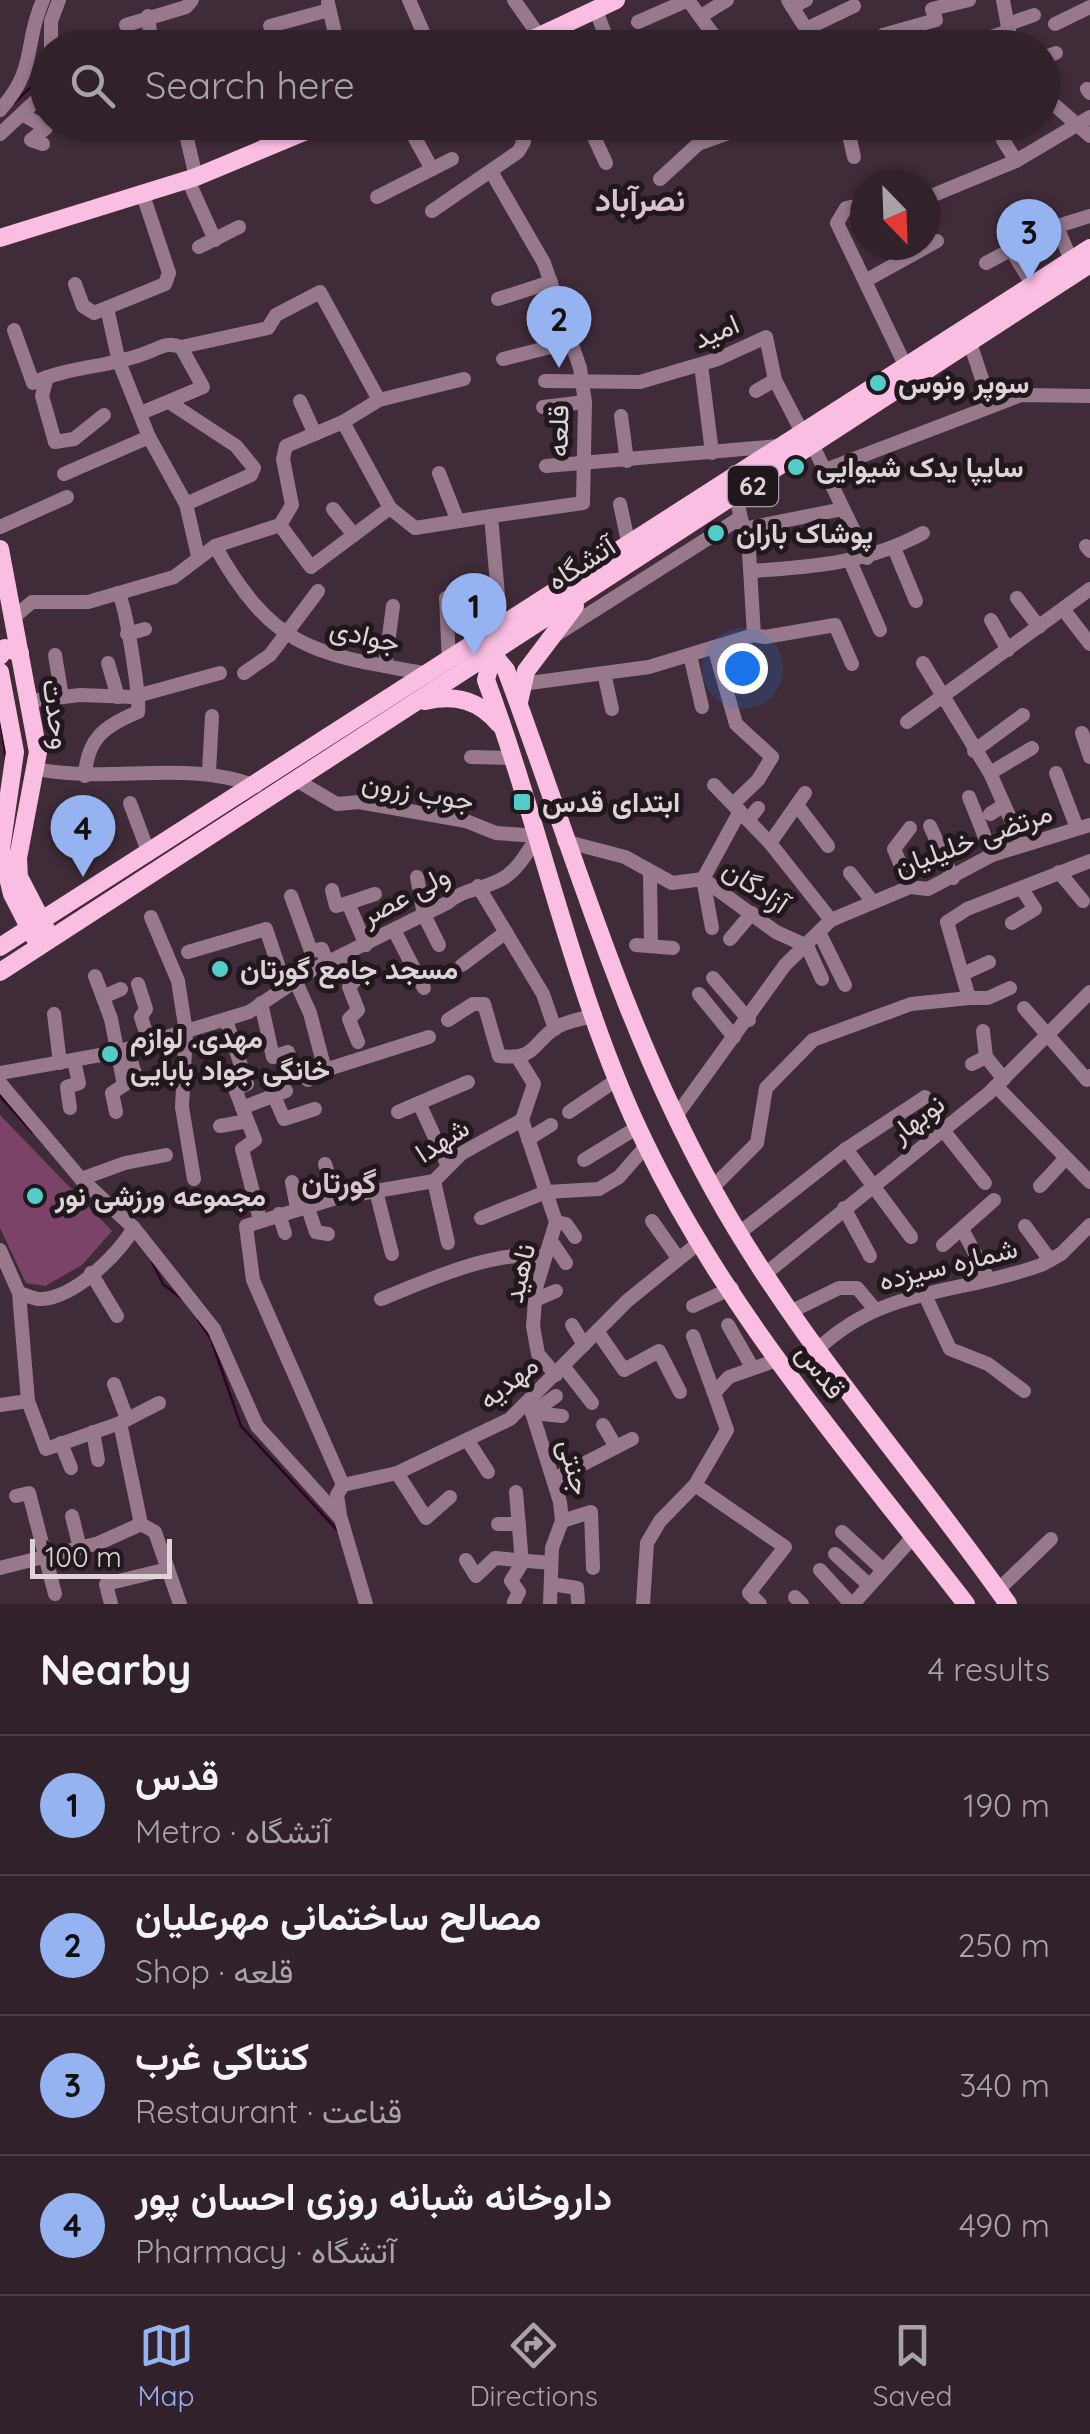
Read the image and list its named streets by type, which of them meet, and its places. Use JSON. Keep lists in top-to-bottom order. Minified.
{"streets":{"main road":["62","آتشگاه","وحدت","قدس"],"street":["امید","قلعه","جوادی","جوب زرون","مرتضی خلیلیان","آزادگان","ولی عصر","نوبهار","شهدا","شماره سیزده","ناهید","مهدیه","جنتی"]},"crossings":[["امید","قلعه"],["امید","آتشگاه"],["آتشگاه","جوادی"],["آتشگاه","وحدت"],["آتشگاه","جوب زرون"],["آتشگاه","قدس"],["جوب زرون","ولی عصر"],["جوب زرون","قدس"],["مرتضی خلیلیان","آزادگان"],["مرتضی خلیلیان","قدس"],["آزادگان","قدس"],["ولی عصر","قدس"],["نوبهار","قدس"],["شهدا","ناهید"],["شماره سیزده","قدس"],["ناهید","مهدیه"],["قدس","مهدیه"],["مهدیه","جنتی"]],"districts":["نصرآباد","گورتان"],"places":{"other":["سوپر ونوس","سایپا یدک شیوایی","پوشاک باران","مسجد جامع گورتان","مهدی. لوازم خانگی جواد بابایی","مجموعه ورزشی نور"],"transit":["ابتدای قدس"]},"scale_bar":"100 m","north":"bottom right","page":{"search":"Search here","pins":["3","2","1","4"],"scale":"100 m","heading":["Nearby","4 results"],"list":[{"mark":"1","name":"قدس","note":"Metro · آتشگاه","value":"190 m"},{"mark":"2","name":"مصالح ساختمانی مهرعلیان","note":"Shop · قلعه","value":"250 m"},{"mark":"3","name":"کنتاکی غرب","note":"Restaurant · قناعت","value":"340 m"},{"mark":"4","name":"داروخانه شبانه روزی احسان پور","note":"Pharmacy · آتشگاه","value":"490 m"}],"nav":["Map","Directions","Saved"]}}
